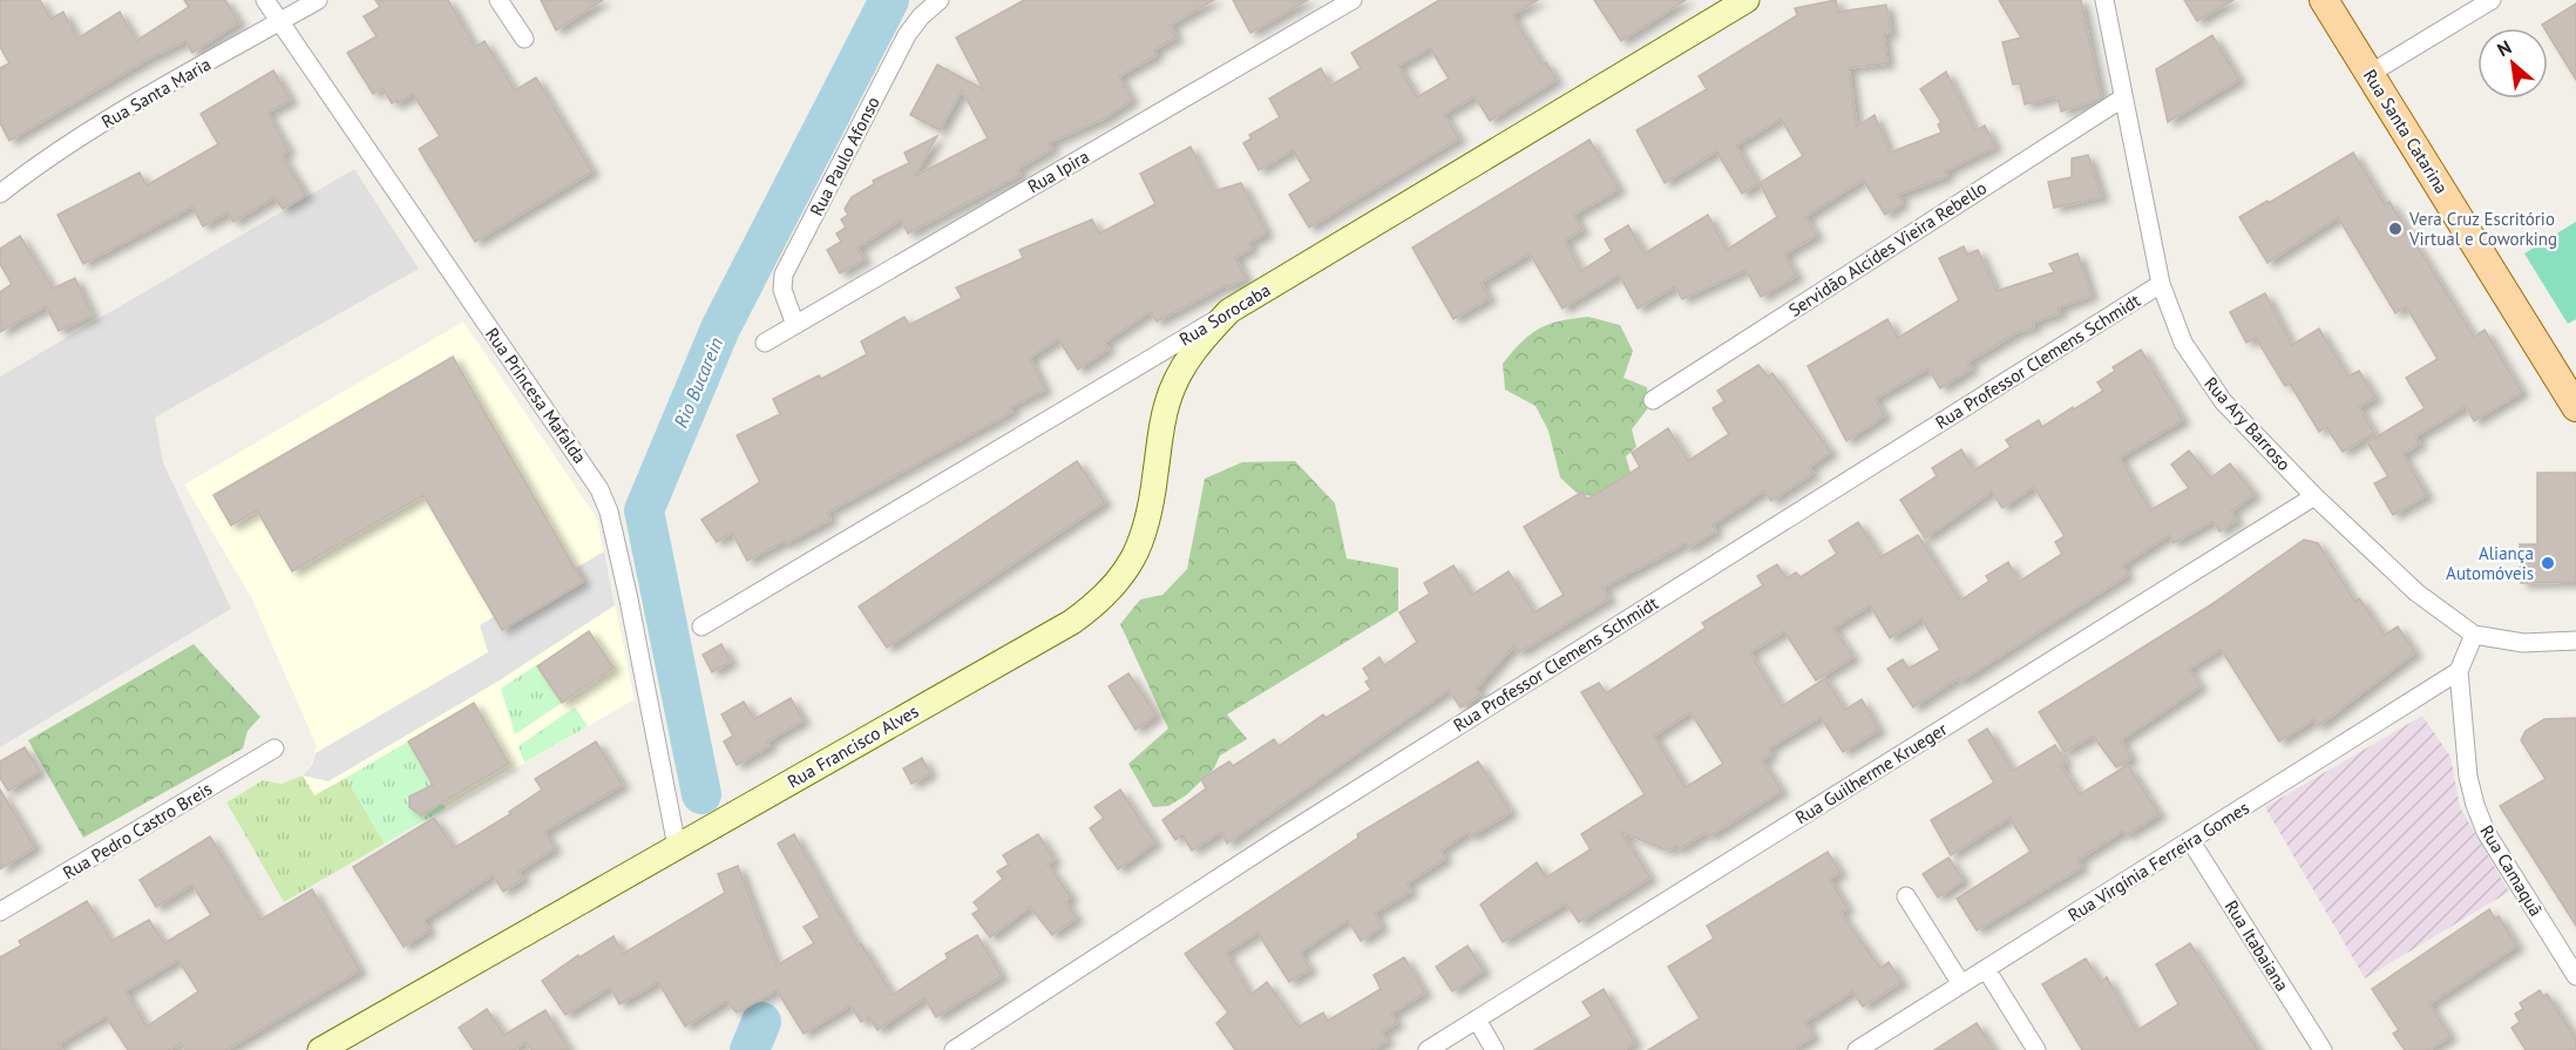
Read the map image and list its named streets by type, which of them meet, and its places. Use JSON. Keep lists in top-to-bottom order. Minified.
{"streets":{"main road":["Rua Santa Catarina","Rua Sorocaba","Rua Francisco Alves"],"street":["Rua Santa Maria","Rua Paulo Afonso","Rua Ipira","Servidão Alcides Vieira Rebello","Rua Professor Clemens Schmidt","Rua Princesa Mafalda","Rua Ary Barroso","Rua Guilherme Krueger","Rua Pedro Castro Breis","Rua Virgínia Ferreira Gomes","Rua Camaquã","Rua Itabaiana"]},"crossings":[["Rua Santa Maria","Rua Princesa Mafalda"],["Rua Paulo Afonso","Rua Ipira"],["Servidão Alcides Vieira Rebello","Rua Ary Barroso"],["Rua Sorocaba","Rua Francisco Alves"],["Rua Professor Clemens Schmidt","Rua Ary Barroso"],["Rua Princesa Mafalda","Rua Francisco Alves"],["Rua Ary Barroso","Rua Guilherme Krueger"],["Rua Ary Barroso","Rua Camaquã"],["Rua Virgínia Ferreira Gomes","Rua Camaquã"],["Rua Virgínia Ferreira Gomes","Rua Itabaiana"]],"water":["Rio Bucarein"],"places":["Vera Cruz Escritório Virtual e Coworking","Aliança Automóveis"],"north":"top left"}
